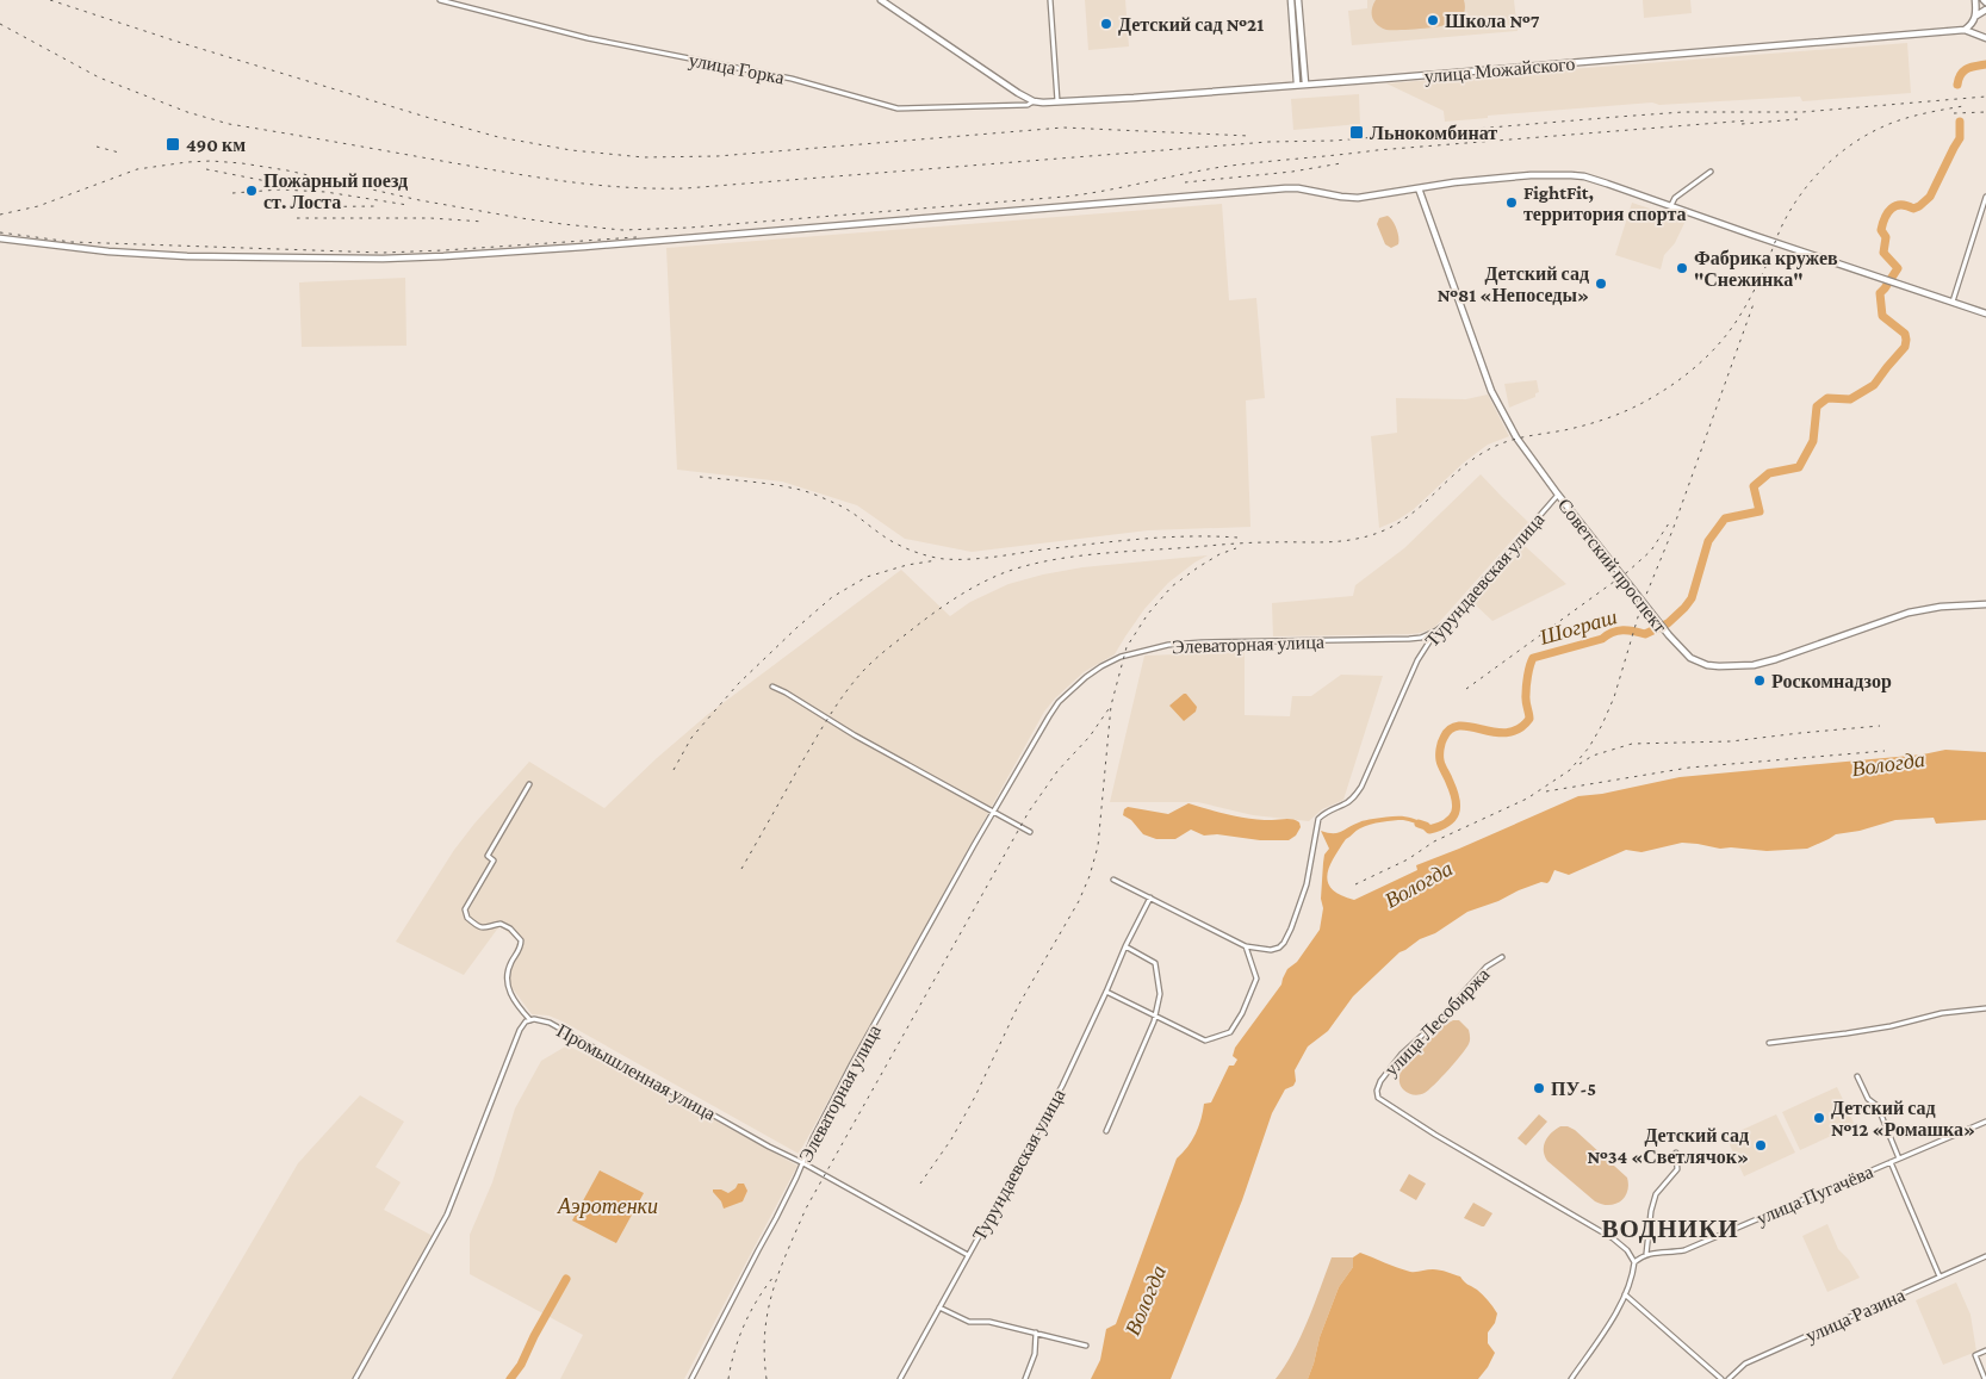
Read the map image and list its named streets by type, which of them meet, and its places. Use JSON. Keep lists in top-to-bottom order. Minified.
{"streets":{"street":["улица Горка","улица Можайского","Советский проспект","Турундаевская улица","Элеваторная улица","улица Лесобиржа","Промышленная улица","улица Пугачёва","улица Разина"]},"crossings":[["улица Горка","улица Можайского"],["Советский проспект","Турундаевская улица"],["Турундаевская улица","Элеваторная улица"],["Турундаевская улица","Промышленная улица"],["Элеваторная улица","Промышленная улица"]],"districts":["ВОДНИКИ"],"water":["Шограш","Вологда","Аэротенки"],"places":{"other":["Школа №7","Детский сад №21","Пожарный поезд ст. Лоста","FightFit, территория спорта","Фабрика кружев \"Снежинка\"","Детский сад №81 «Непоседы»","Роскомнадзор","ПУ-5","Детский сад №12 «Ромашка»","Детский сад №34 «Светлячок»"],"transit":["Льнокомбинат","490 км"]}}
